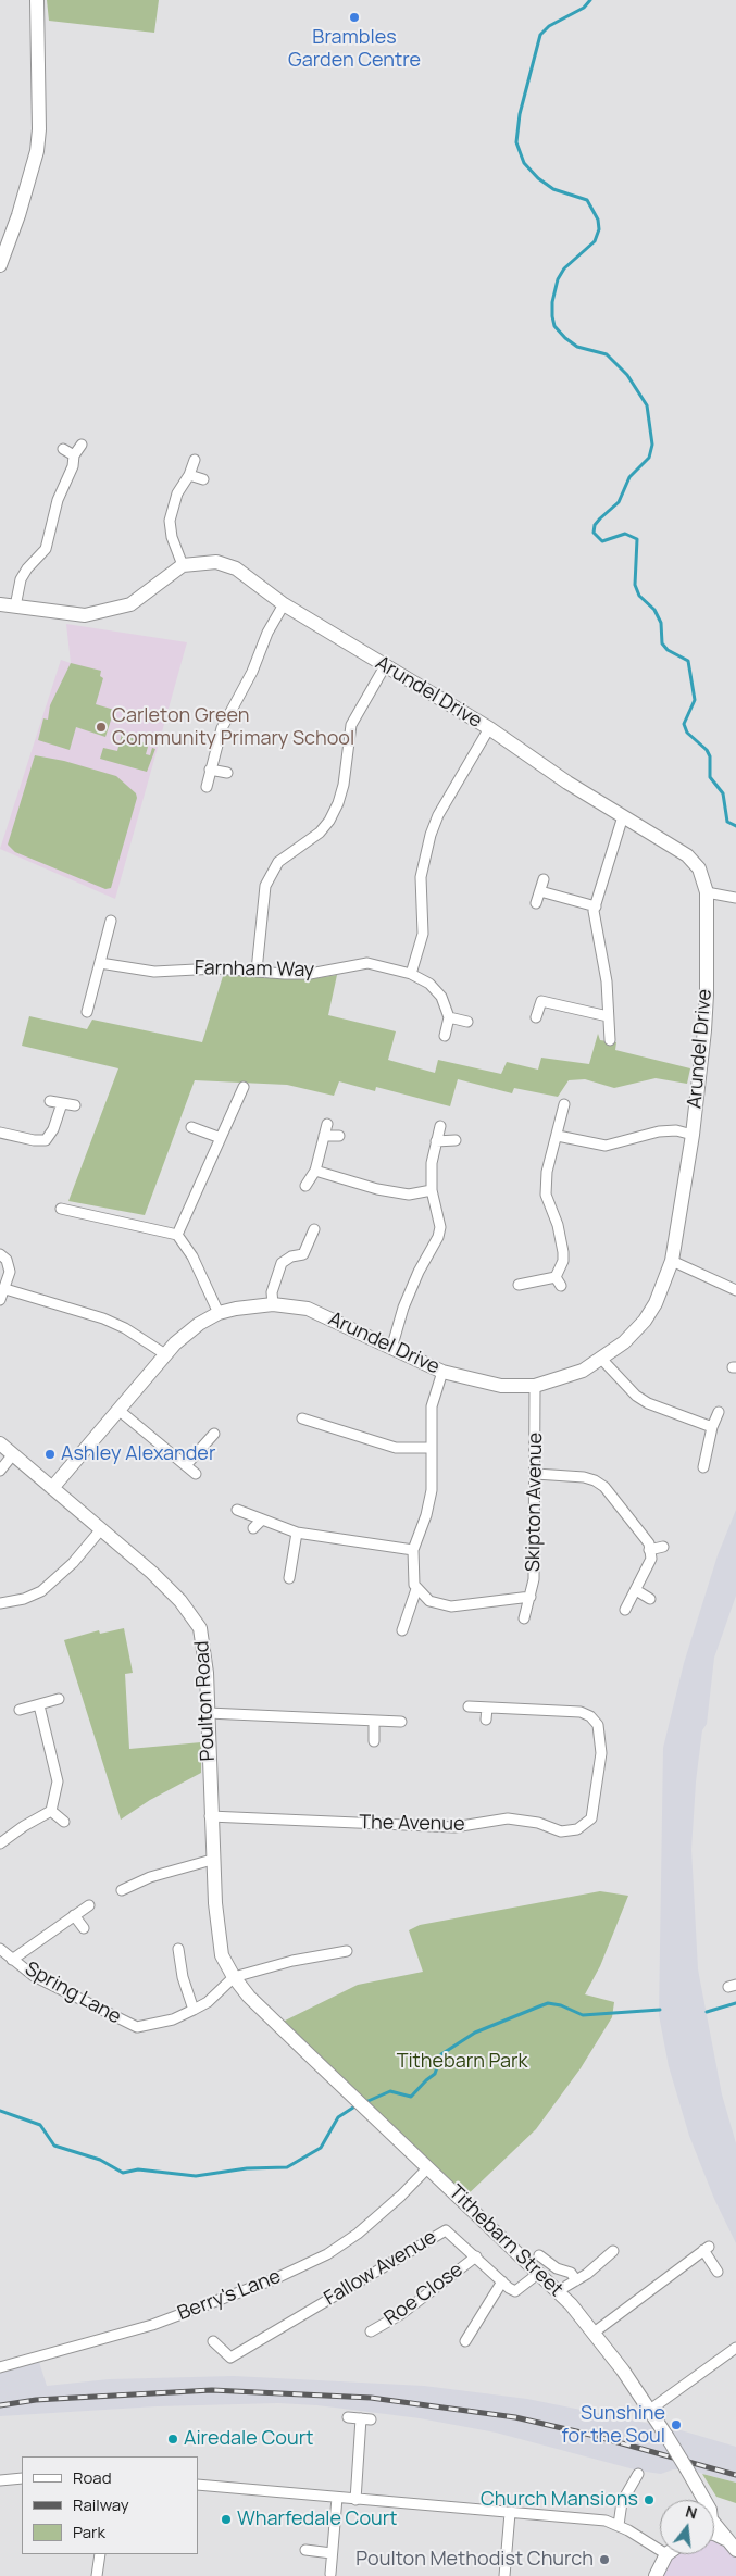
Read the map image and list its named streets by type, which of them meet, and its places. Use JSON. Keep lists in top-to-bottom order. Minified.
{"streets":{"street":["Arundel Drive","Farnham Way","Skipton Avenue","Poulton Road","The Avenue","Spring Lane","Tithebarn Street","Fallow Avenue","Roe Close","Berry's Lane"]},"crossings":[["Arundel Drive","Skipton Avenue"],["Arundel Drive","Poulton Road"],["Poulton Road","The Avenue"],["Poulton Road","Spring Lane"],["Poulton Road","Tithebarn Street"],["Spring Lane","Tithebarn Street"],["Tithebarn Street","Berry's Lane"],["Fallow Avenue","Roe Close"]],"parks":["Tithebarn Park"],"places":["Brambles Garden Centre","Carleton Green Community Primary School","Ashley Alexander","Sunshine for the Soul","Airedale Court","Church Mansions","Wharfedale Court","Poulton Methodist Church"],"legend":["Road","Railway","Park"],"north":"top"}
